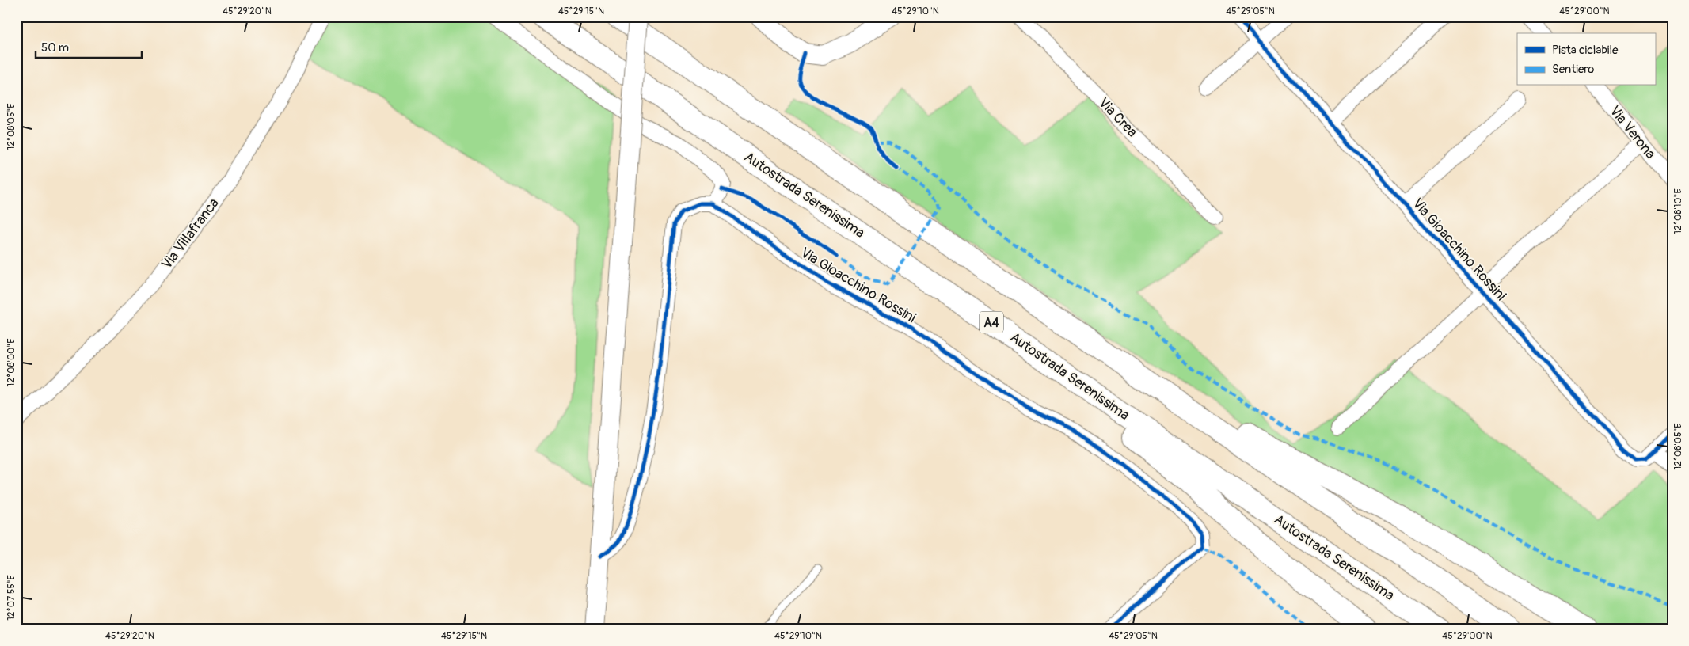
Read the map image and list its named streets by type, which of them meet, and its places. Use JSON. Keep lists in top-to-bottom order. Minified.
{"streets":{"highway":["Autostrada Serenissima","A4"],"street":["Via Crea","Via Verona","Via Villafranca","Via Gioacchino Rossini"]},"crossings":[["Via Verona","Via Gioacchino Rossini"]],"legend":["Pista ciclabile","Sentiero"],"scale_bar":"50 m","coordinates":["45°29'20\"N","45°29'15\"N","45°29'10\"N","45°29'05\"N","45°29'00\"N","12°08'05\"E","12°08'10\"E","12°08'00\"E","12°07'55\"E"]}
